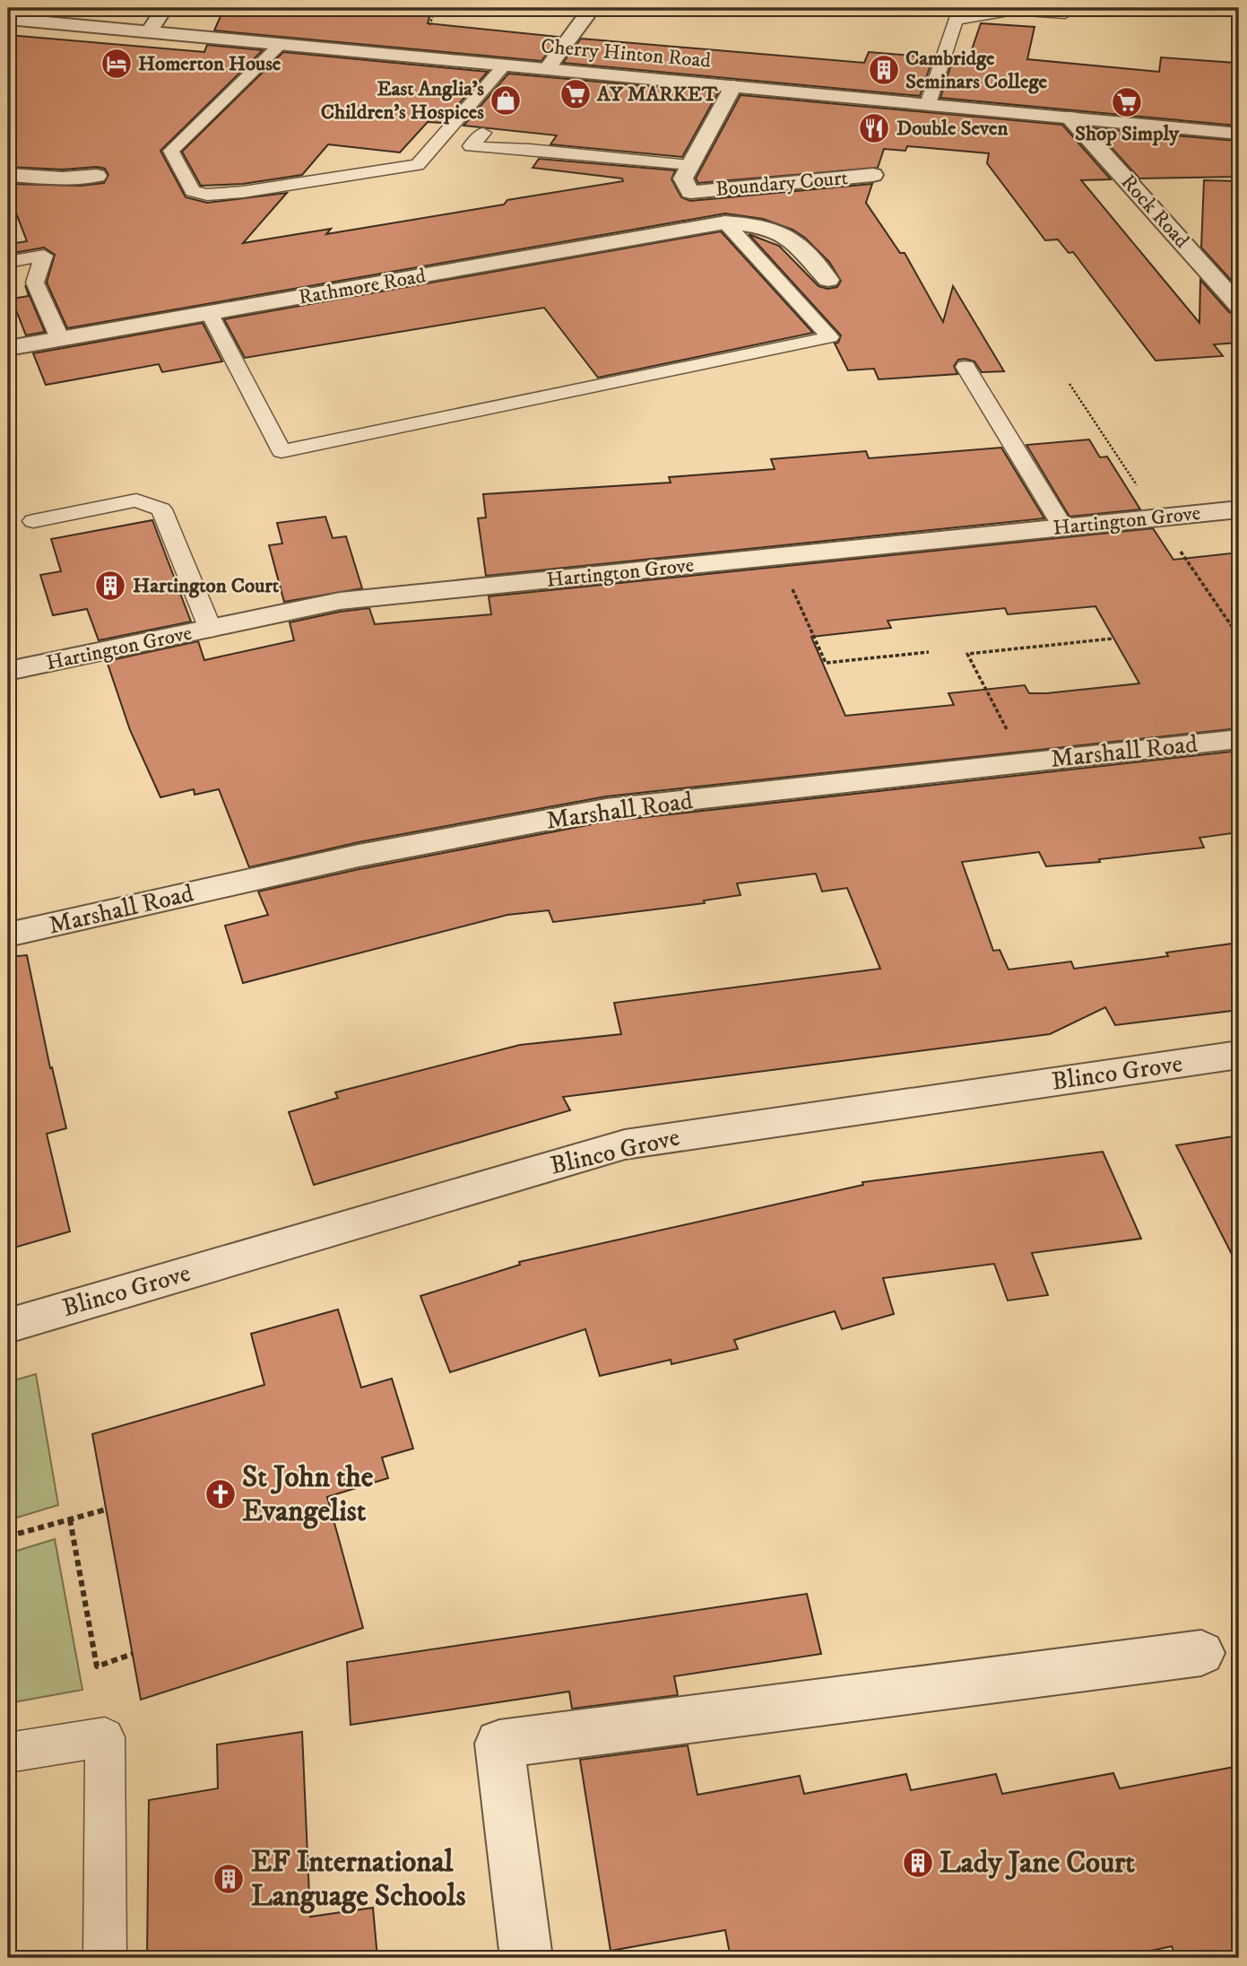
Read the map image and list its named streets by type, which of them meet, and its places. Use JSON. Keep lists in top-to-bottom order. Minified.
{"streets":{"street":["Cherry Hinton Road","Boundary Court","Rock Road","Rathmore Road","Hartington Grove","Marshall Road","Blinco Grove"]},"crossings":[["Cherry Hinton Road","Rock Road"]],"places":{"hotel":["Homerton House"],"building":["Cambridge Seminars College","Hartington Court","Lady Jane Court","EF International Language Schools"],"supermarket":["AY MARKET","Shop Simply"],"shop":["East Anglia's Children's Hospices"],"restaurant":["Double Seven"],"church":["St John the Evangelist"]}}
